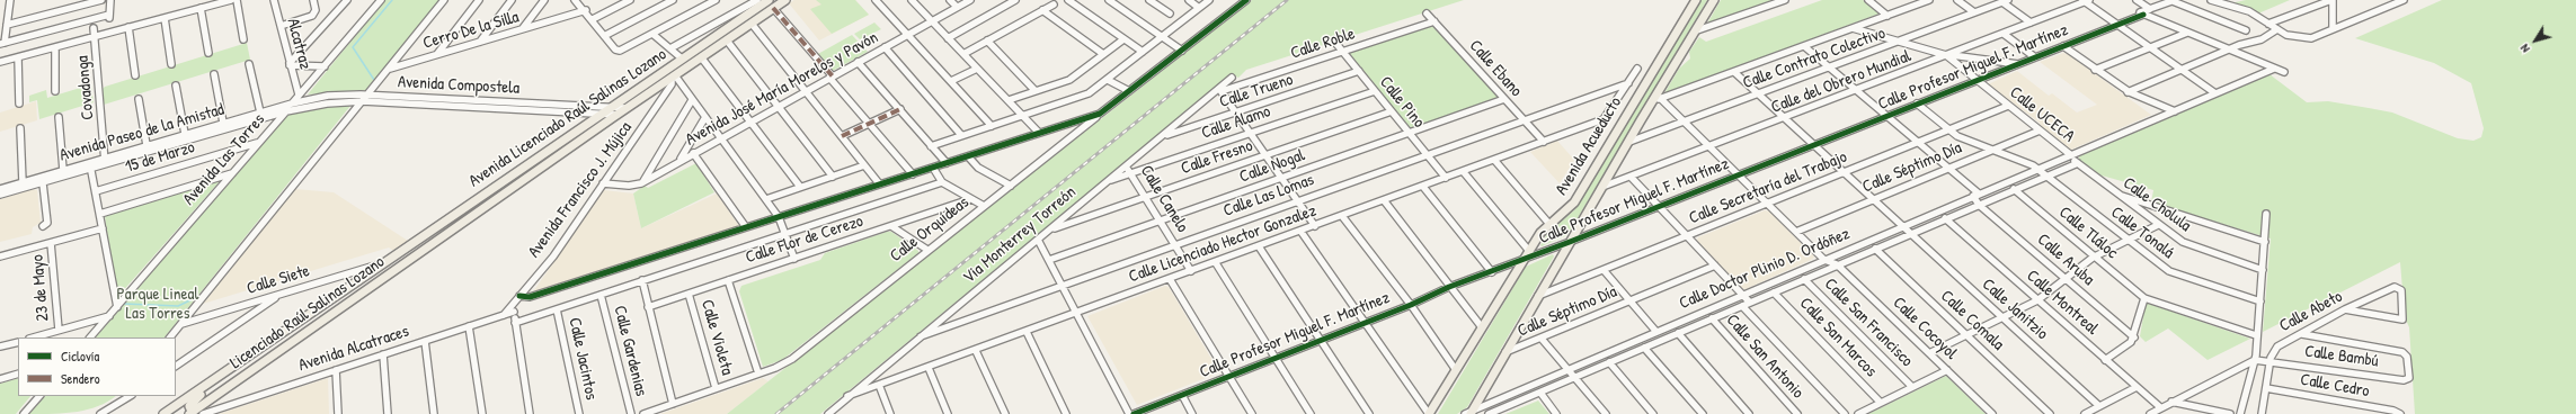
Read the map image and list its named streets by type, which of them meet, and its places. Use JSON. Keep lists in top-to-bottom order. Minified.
{"streets":{"main road":["Avenida Licenciado Raúl Salinas Lozano","Avenida Acueducto","Licenciado Raúl Salinas Lozano"],"street":["Cerro De la Silla","Alcatraz","Calle Roble","Calle Contrato Colectivo","Calle Profesor Miguel F. Martínez","Calle Ebano","Calle del Obrero Mundial","Avenida Compostela","Covadonga","Avenida José María Morelos y Pavón","Calle Trueno","Calle Pino","Calle UCECA","Calle Álamo","Avenida Paseo de la Amistad","15 de Marzo","Calle Fresno","Avenida Las Torres","Calle Nogal","Calle Séptimo Día","Calle Secretaría del Trabajo","Avenida Francisco J. Mújica","Calle Las Lomas","Calle Canelo","Calle Cholula","Calle Orquídeas","Calle Tláloc","Calle Tonalá","Via Monterrey Torreón","Calle Flor de Cerezo","Calle Licenciado Hector Gonzalez","Calle Aruba","Calle Doctor Plinio D. Ordóñez","Calle Siete","23 de Mayo","Calle Montreal","Calle Janitzio","Calle Abeto","Calle Comala","Calle San Francisco","Calle Cocoyol","Calle Violeta","Calle San Marcos","Avenida Alcatraces","Calle Gardenias","Calle San Antonio","Calle Bambú","Calle Jacintos","Calle Cedro"]},"crossings":[["Alcatraz","Avenida Las Torres"],["Calle Roble","Calle Ebano"],["Calle Roble","Calle Pino"],["Calle Roble","Via Monterrey Torreón"],["Calle Contrato Colectivo","Calle UCECA"],["Calle Contrato Colectivo","Avenida Acueducto"],["Calle Profesor Miguel F. Martínez","Calle UCECA"],["Calle Profesor Miguel F. Martínez","Avenida Acueducto"],["Calle Ebano","Calle Nogal"],["Calle Ebano","Calle Las Lomas"],["Calle Ebano","Calle Licenciado Hector Gonzalez"],["Calle del Obrero Mundial","Calle UCECA"],["Calle del Obrero Mundial","Avenida Acueducto"],["Avenida Compostela","Avenida Licenciado Raúl Salinas Lozano"],["Avenida Compostela","Avenida Paseo de la Amistad"],["Avenida Compostela","Avenida Las Torres"],["Covadonga","Avenida Paseo de la Amistad"],["Avenida José María Morelos y Pavón","Avenida Francisco J. Mújica"],["Calle Trueno","Calle Pino"],["Calle Trueno","Via Monterrey Torreón"],["Calle Pino","Calle Álamo"],["Calle Pino","Calle Fresno"],["Calle Pino","Calle Nogal"],["Calle Pino","Calle Las Lomas"],["Calle Pino","Calle Licenciado Hector Gonzalez"],["Calle UCECA","Calle Séptimo Día"],["Calle UCECA","Calle Secretaría del Trabajo"],["Calle UCECA","Calle Cholula"],["Calle UCECA","Calle Doctor Plinio D. Ordóñez"],["Avenida Licenciado Raúl Salinas Lozano","Avenida Francisco J. Mújica"],["Avenida Licenciado Raúl Salinas Lozano","Calle Siete"],["Avenida Licenciado Raúl Salinas Lozano","Licenciado Raúl Salinas Lozano"],["Calle Álamo","Calle Canelo"],["Calle Álamo","Via Monterrey Torreón"],["Avenida Paseo de la Amistad","Avenida Las Torres"],["Avenida Acueducto","Calle Séptimo Día"],["Avenida Acueducto","Calle Secretaría del Trabajo"],["Avenida Acueducto","Calle Doctor Plinio D. Ordóñez"],["15 de Marzo","Avenida Las Torres"],["Calle Fresno","Calle Canelo"],["Calle Fresno","Via Monterrey Torreón"],["Calle Nogal","Calle Canelo"],["Avenida Francisco J. Mújica","Avenida Alcatraces"],["Calle Las Lomas","Calle Canelo"],["Calle Las Lomas","Via Monterrey Torreón"],["Calle Las Lomas","Calle Licenciado Hector Gonzalez"],["Calle Canelo","Via Monterrey Torreón"],["Calle Canelo","Calle Licenciado Hector Gonzalez"],["Calle Cholula","Calle Doctor Plinio D. Ordóñez"],["Calle Orquídeas","Calle Violeta"],["Calle Tláloc","Calle Doctor Plinio D. Ordóñez"],["Calle Tonalá","Calle Doctor Plinio D. Ordóñez"],["Via Monterrey Torreón","Calle Licenciado Hector Gonzalez"],["Calle Flor de Cerezo","Calle Violeta"],["Calle Aruba","Calle Doctor Plinio D. Ordóñez"],["Calle Doctor Plinio D. Ordóñez","Calle Montreal"],["Calle Doctor Plinio D. Ordóñez","Calle Janitzio"],["Calle Doctor Plinio D. Ordóñez","Calle Comala"],["Calle Doctor Plinio D. Ordóñez","Calle San Francisco"],["Calle Doctor Plinio D. Ordóñez","Calle Cocoyol"],["Calle Doctor Plinio D. Ordóñez","Calle San Marcos"],["Calle Doctor Plinio D. Ordóñez","Calle San Antonio"],["Calle Siete","Licenciado Raúl Salinas Lozano"],["Calle Abeto","Calle Bambú"]],"parks":["Parque Lineal Las Torres"],"legend":["Ciclovía","Sendero"],"north":"bottom left"}
